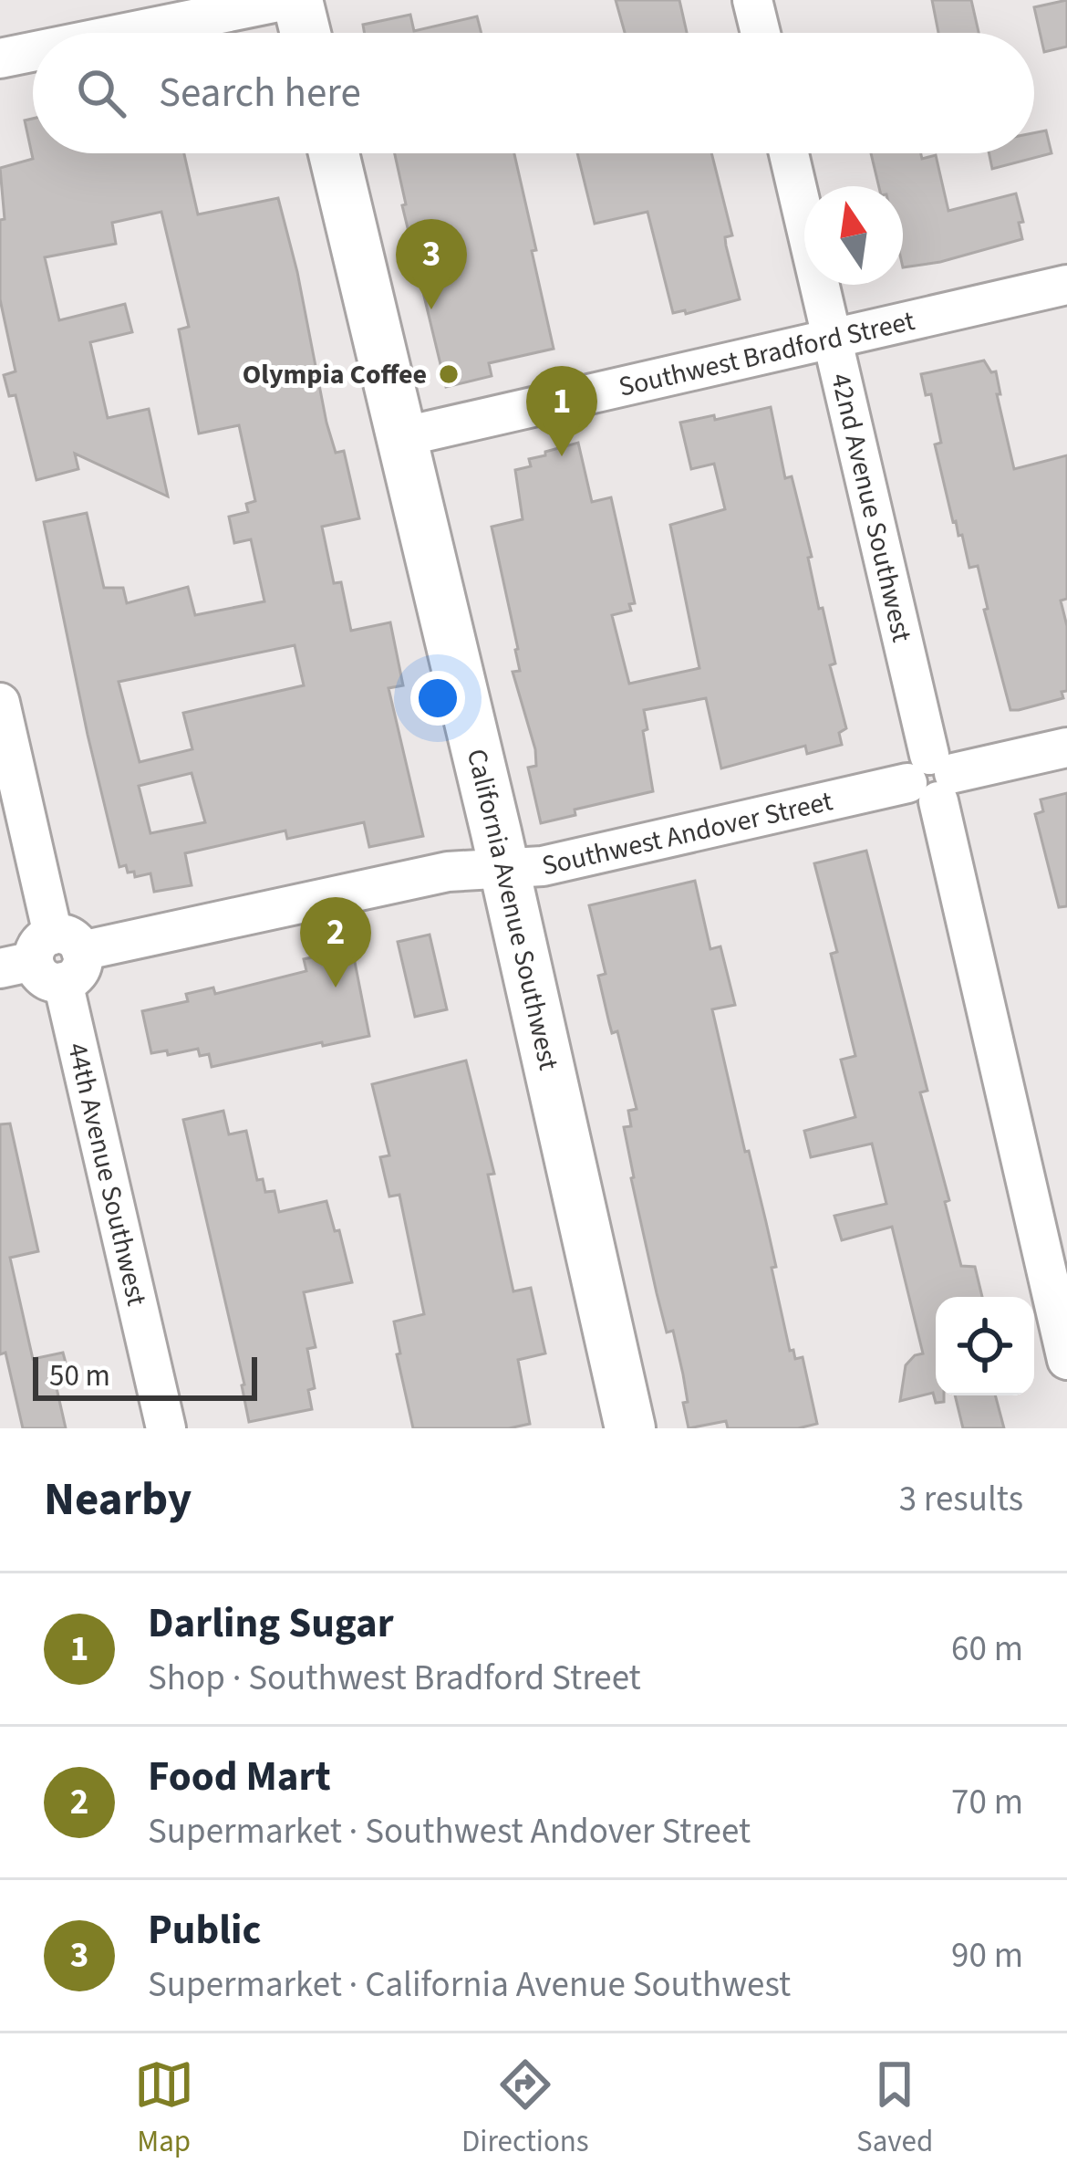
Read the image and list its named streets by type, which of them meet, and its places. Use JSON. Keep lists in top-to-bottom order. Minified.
{"streets":{"main road":["California Avenue Southwest"],"street":["Southwest Bradford Street","42nd Avenue Southwest","Southwest Andover Street","44th Avenue Southwest"]},"crossings":[["Southwest Bradford Street","42nd Avenue Southwest"],["Southwest Bradford Street","California Avenue Southwest"],["42nd Avenue Southwest","Southwest Andover Street"],["Southwest Andover Street","California Avenue Southwest"],["Southwest Andover Street","44th Avenue Southwest"]],"places":["Olympia Coffee"],"scale_bar":"50 m","north":"top","page":{"search":"Search here","pins":["3","1","2"],"scale":"50 m","heading":["Nearby","3 results"],"list":[{"mark":"1","name":"Darling Sugar","note":"Shop · Southwest Bradford Street","value":"60 m"},{"mark":"2","name":"Food Mart","note":"Supermarket · Southwest Andover Street","value":"70 m"},{"mark":"3","name":"Public","note":"Supermarket · California Avenue Southwest","value":"90 m"}],"nav":["Map","Directions","Saved"]}}
